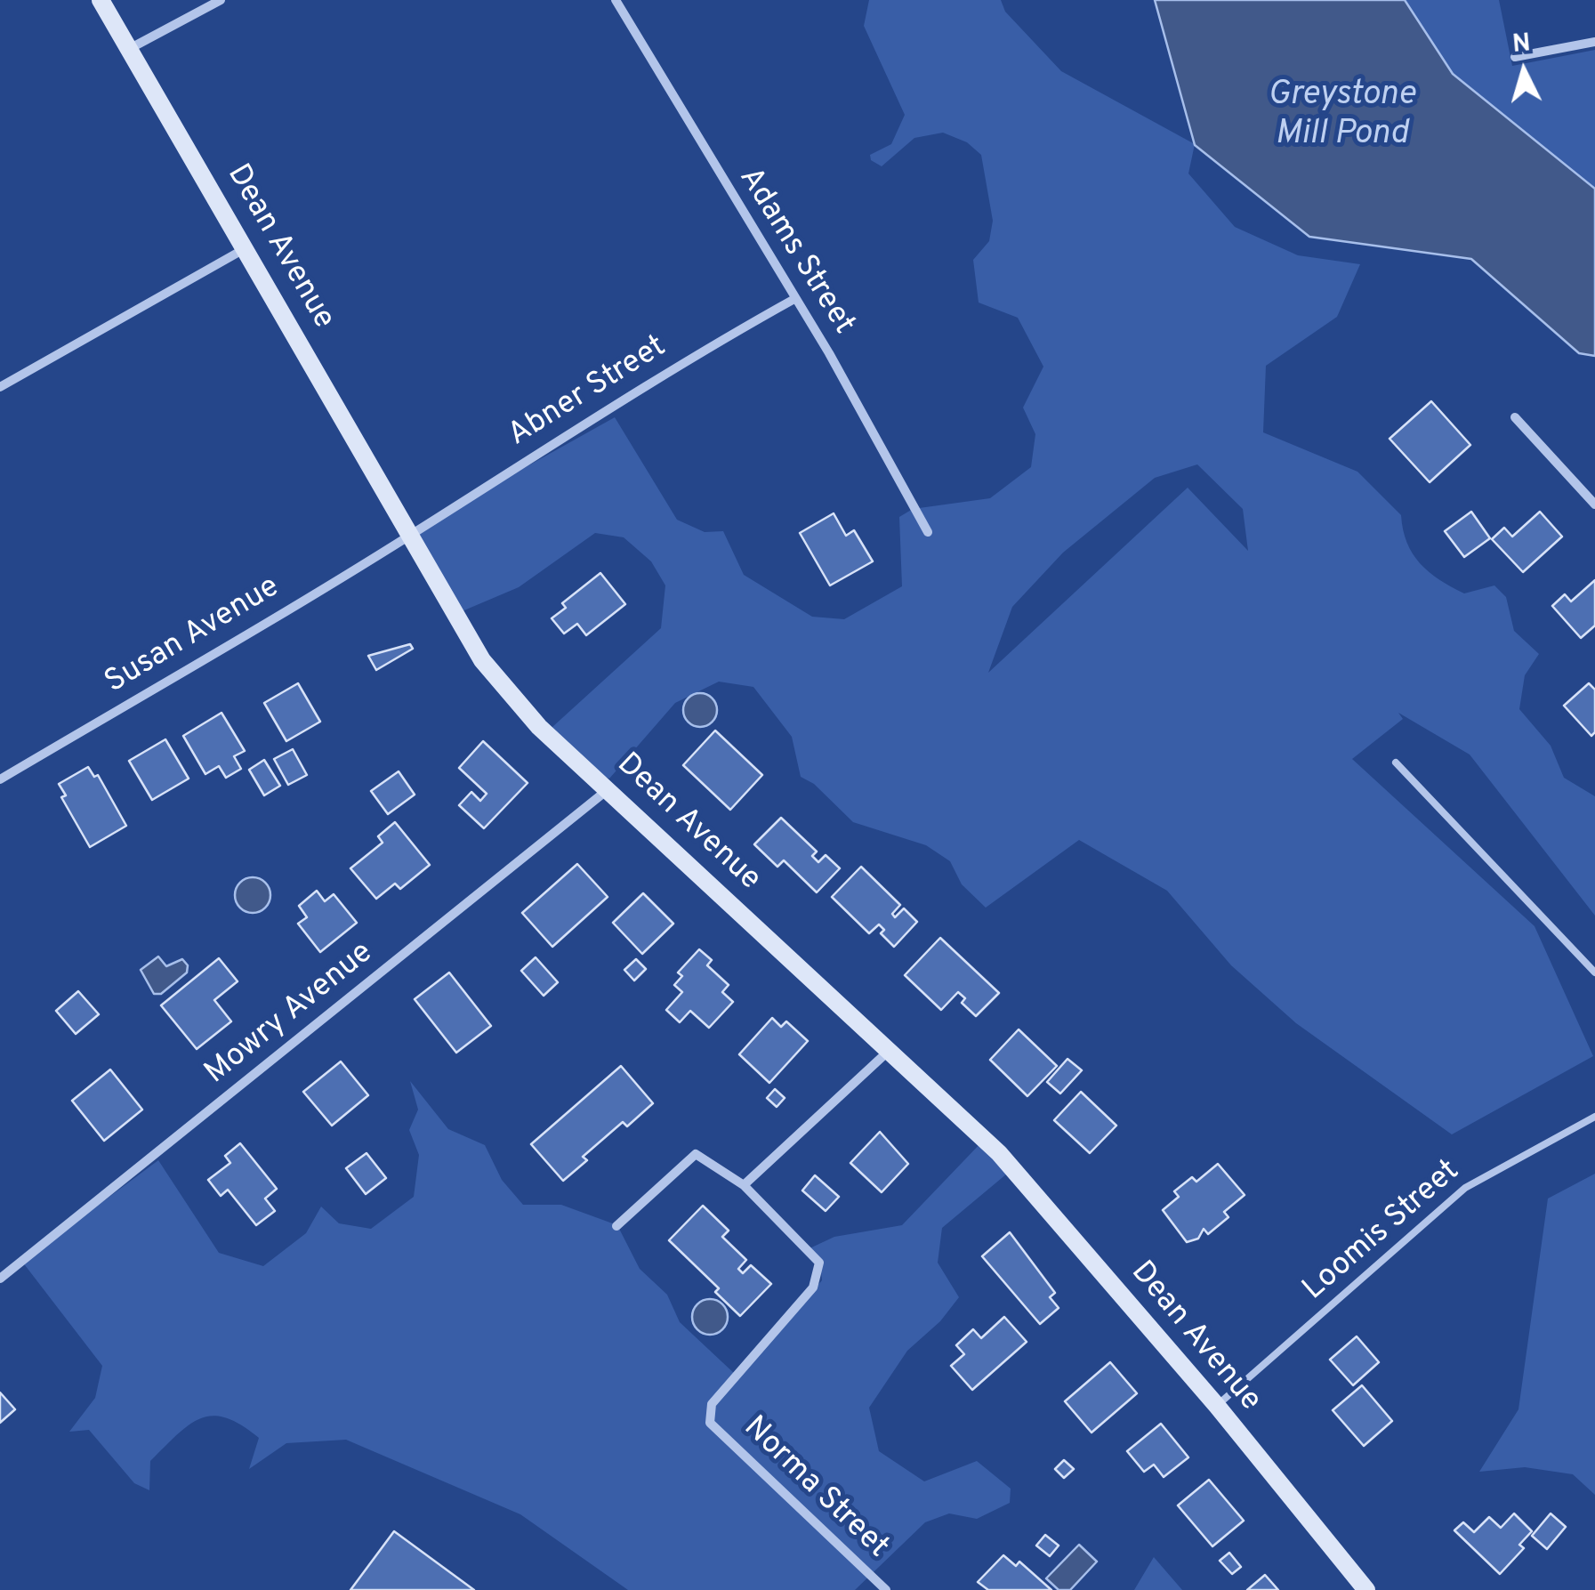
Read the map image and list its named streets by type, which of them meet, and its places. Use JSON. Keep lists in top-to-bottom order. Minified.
{"streets":{"street":["Dean Avenue","Adams Street","Abner Street","Susan Avenue","Mowry Avenue","Norma Street"],"lane":["Loomis Street"]},"crossings":[["Dean Avenue","Abner Street"],["Dean Avenue","Susan Avenue"],["Dean Avenue","Mowry Avenue"],["Dean Avenue","Loomis Street"],["Adams Street","Abner Street"],["Abner Street","Susan Avenue"]],"water":["Greystone Mill Pond"],"north":"top"}
